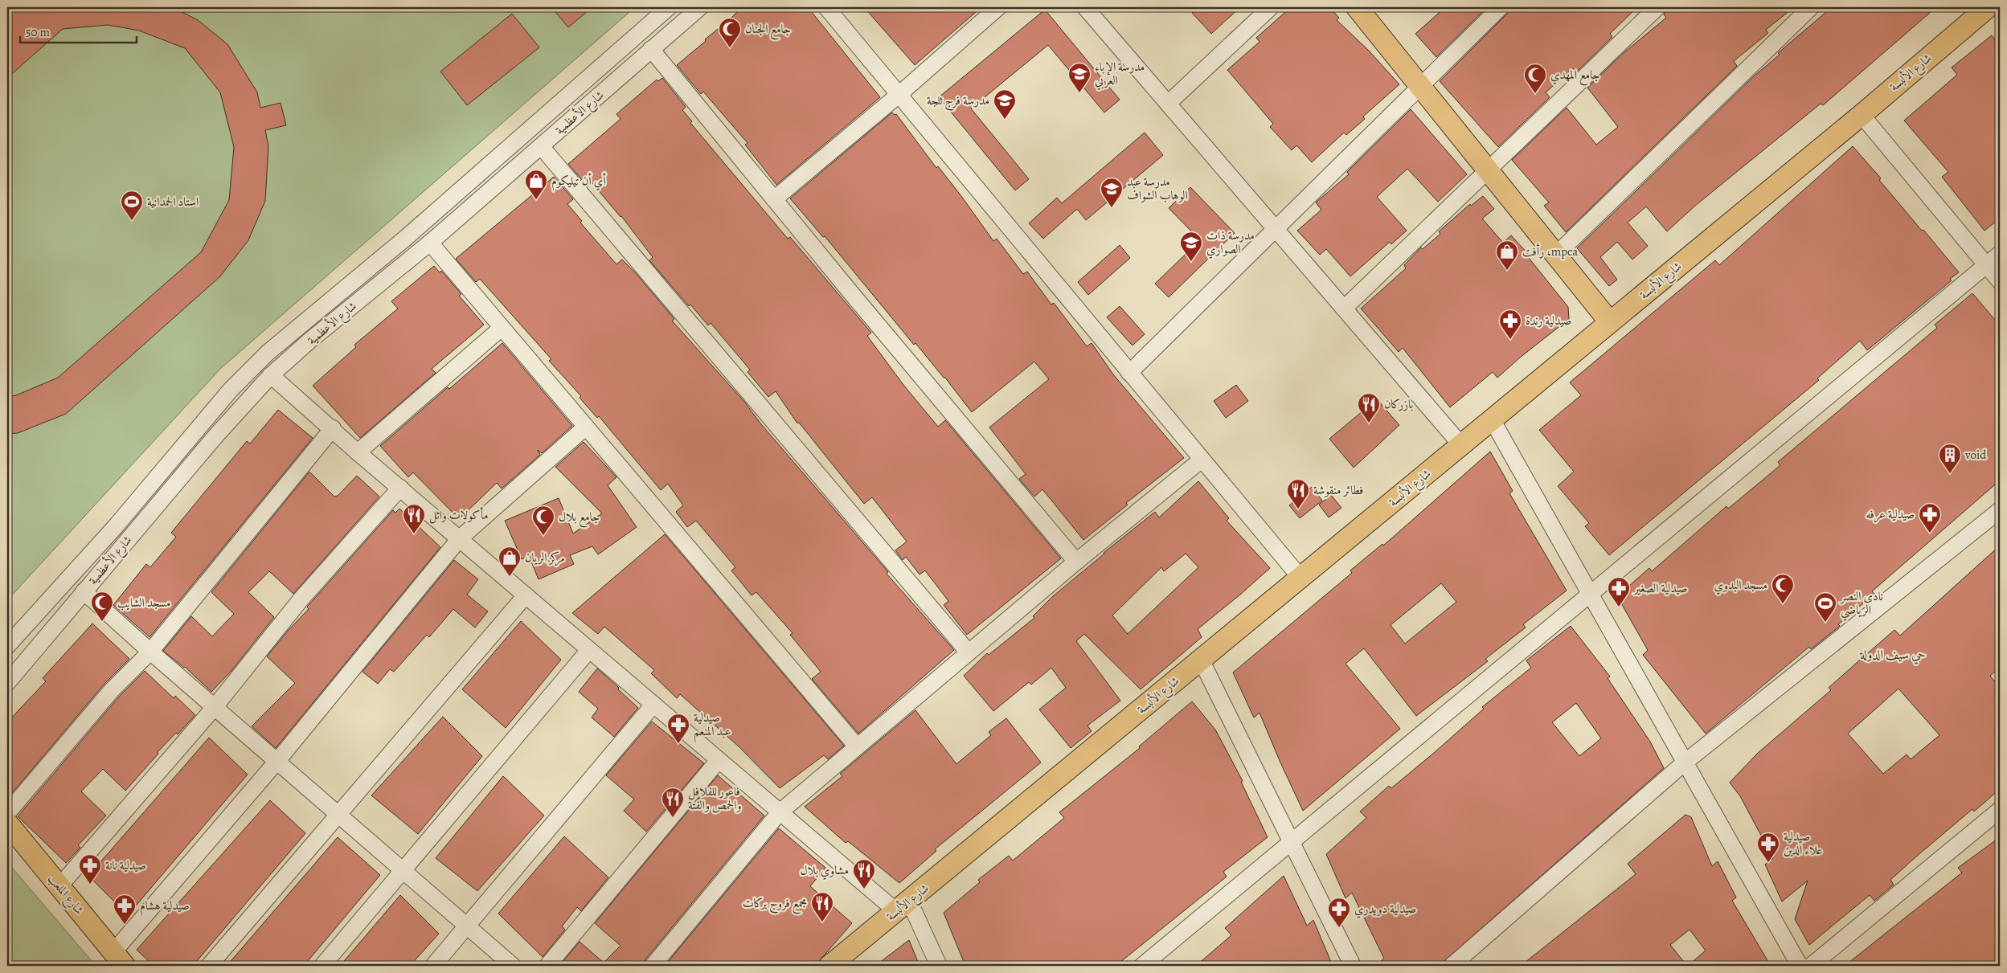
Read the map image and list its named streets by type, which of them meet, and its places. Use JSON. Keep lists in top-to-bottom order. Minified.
{"streets":{"main road":["شارع الألبسة","شارع الملعب"],"street":["شارع الأعظمية"]},"districts":["حي سيف الدولة"],"places":{"mosque":["جامع الجنان","جامع المهدي","جامع بلال","مسجد البدوي","مسجد الشايب"],"school or university":["مدرسة الإباء العربي","مدرسة فرج ثلجة","مدرسة عبد الوهاب الشواف","مدرسة ذات الصواري"],"shop":["أي أن تيليكوم","رأفت ،mpca","مركز الريان"],"sports":["استاد الحمدانية","نادي النصر الرياضي"],"pharmacy":["صيدلية رندة","صيدلية عرفه","صيدلية الصغير","صيدلية عبد المنعم","صيدلية علاء الدين","صيدلية نانة","صيدلية هشام","صيدلية دويدري"],"restaurant":["بازركان","فطائر منقوشة","مأكولات وائل","فاعور للفلافل والحمص والفتة","مشاوي بلال","مجمع فروج بركات"],"building":["void"]},"scale_bar":"50 m"}
